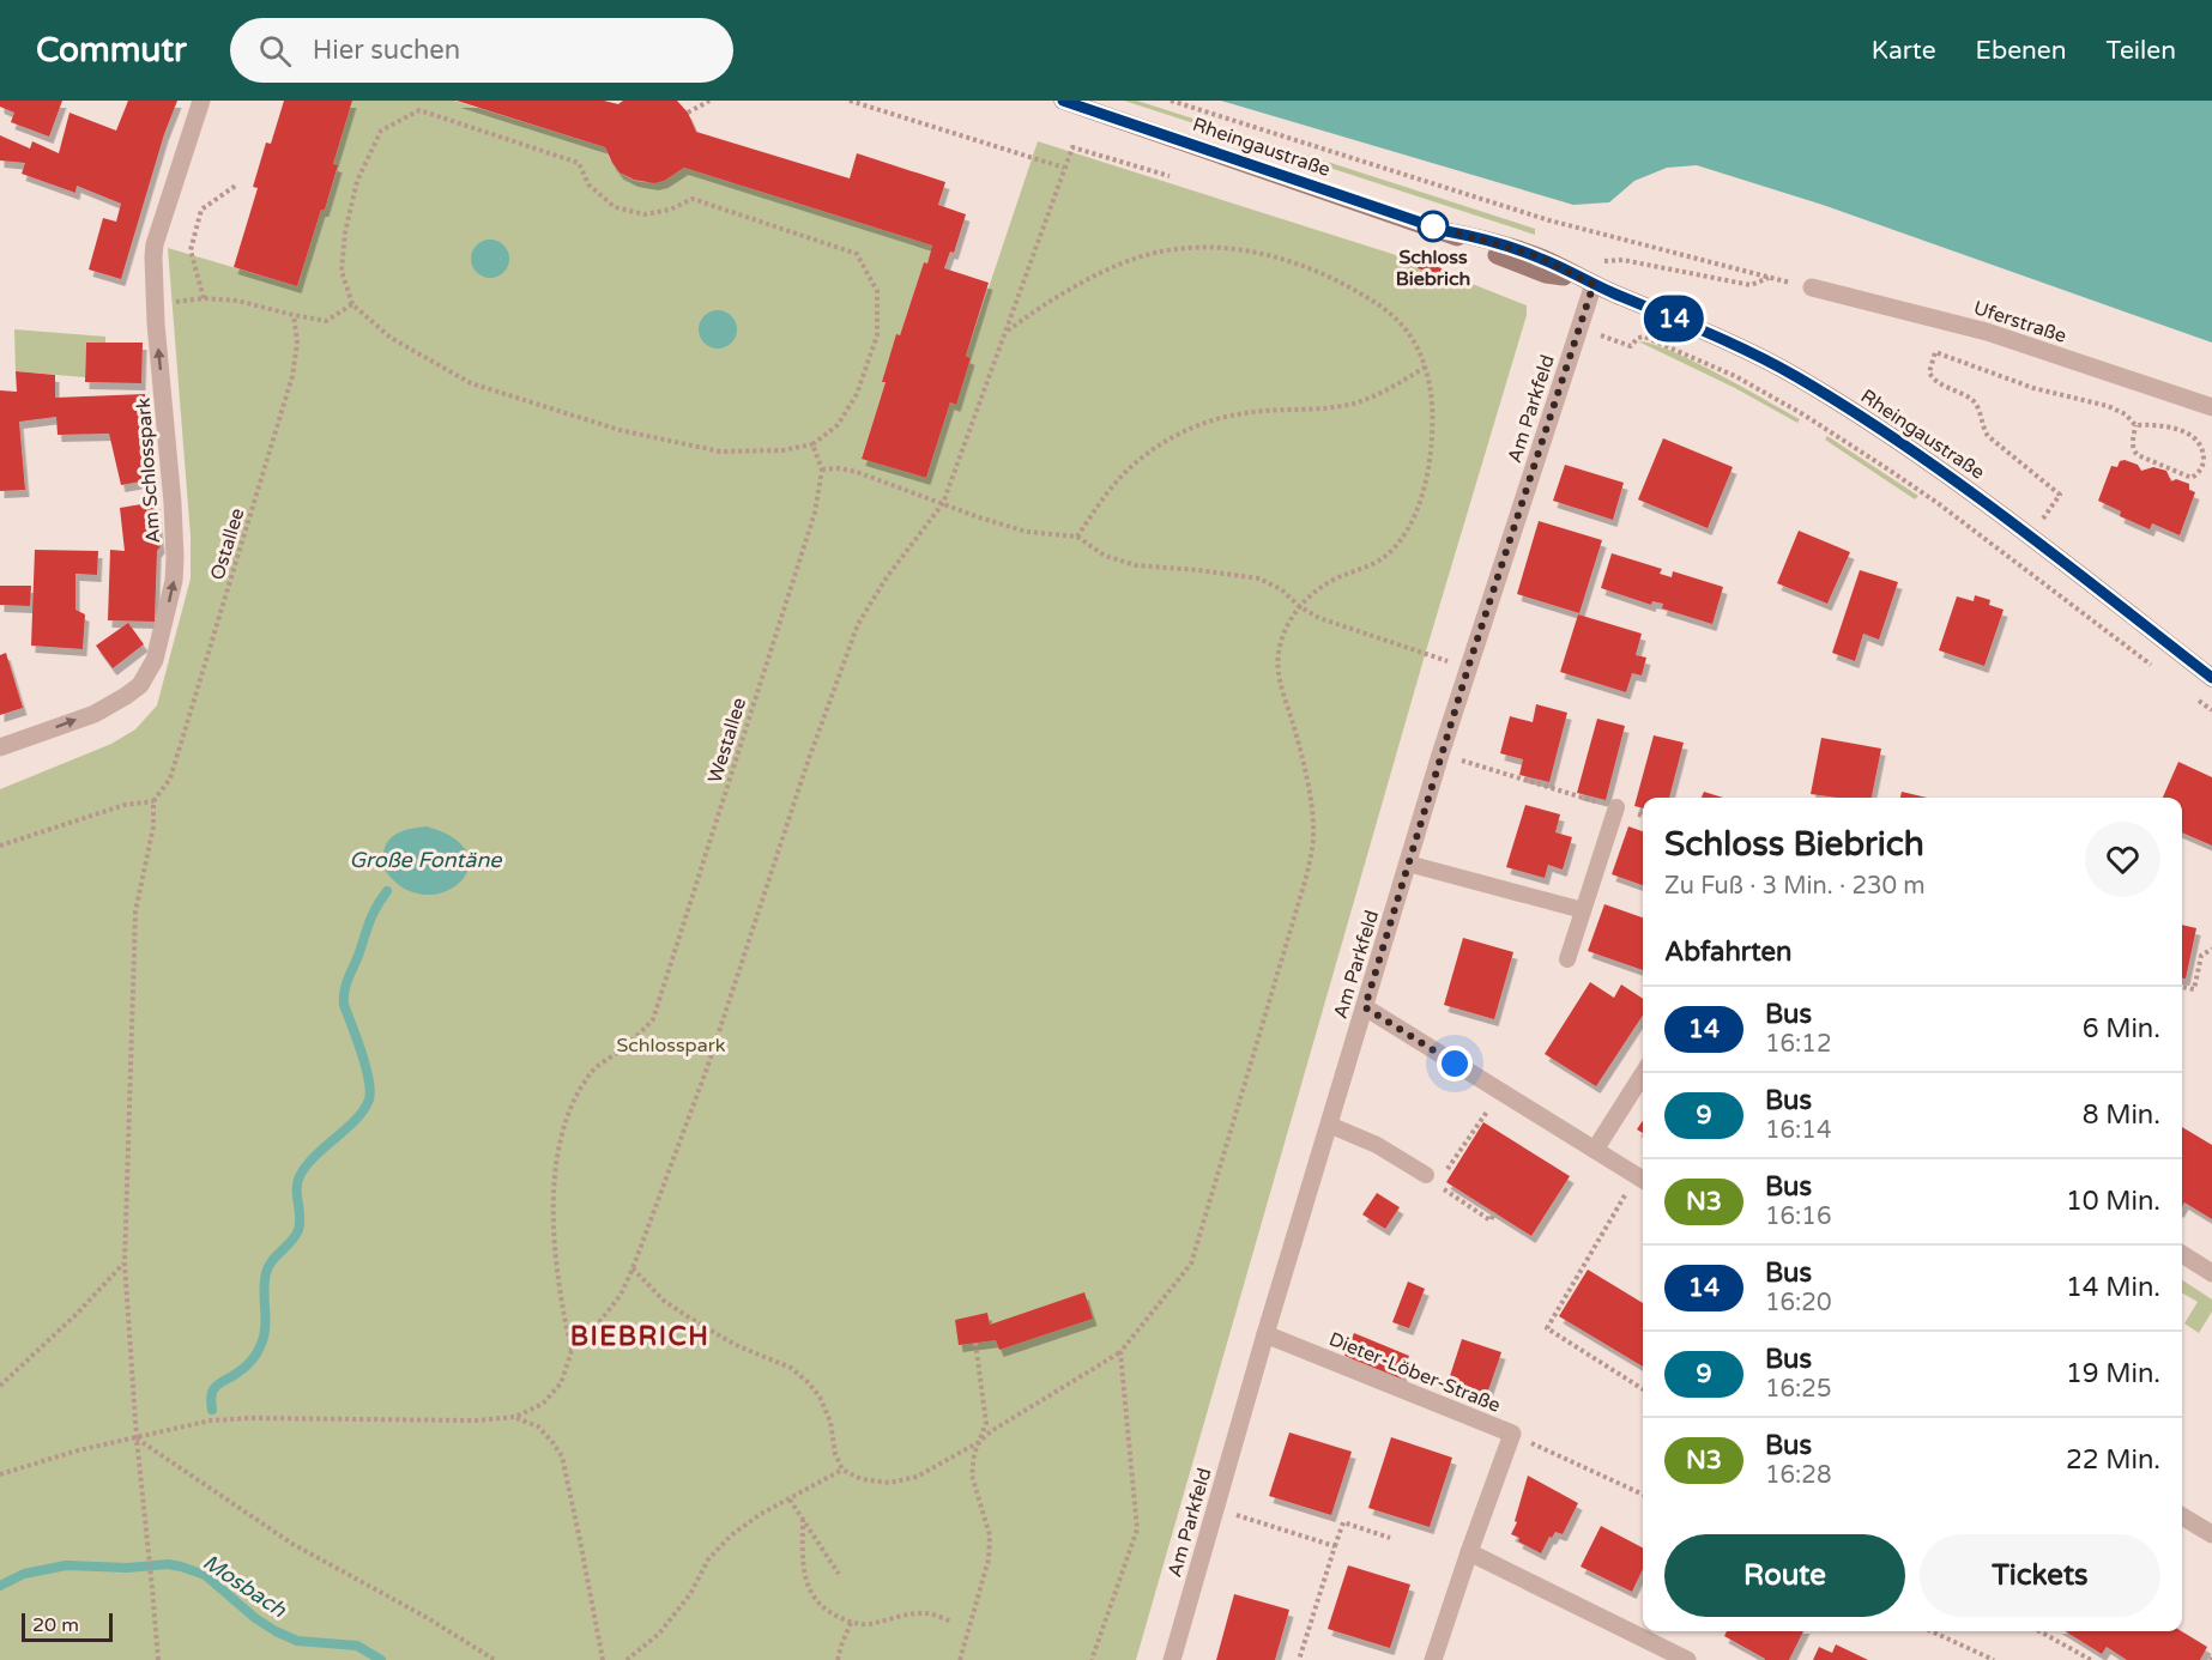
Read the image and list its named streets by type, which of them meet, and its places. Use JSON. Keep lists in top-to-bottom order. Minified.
{"streets":{"street":["Rheingaustraße","Uferstraße","Am Parkfeld","Am Schlosspark","Dieter-Löber-Straße"],"path":["Ostallee","Westallee"]},"crossings":[["Rheingaustraße","Am Parkfeld"],["Am Parkfeld","Dieter-Löber-Straße"]],"one_way":["Am Schlosspark"],"districts":["BIEBRICH"],"water":["Große Fontäne","Mosbach"],"parks":["Schlosspark"],"places":["Schloss Biebrich"],"lines":["bus line 14"],"scale_bar":"20 m","page":{"header":"Commutr","search":"Hier suchen","nav":["Karte","Ebenen","Teilen"],"on_map":"14","heading":[["Schloss Biebrich","Zu Fuß · 3 Min. · 230 m"],"Abfahrten"],"list":[{"mark":"14","name":"Bus","note":"16:12","value":"6 Min."},{"mark":"9","name":"Bus","note":"16:14","value":"8 Min."},{"mark":"N3","name":"Bus","note":"16:16","value":"10 Min."},{"mark":"14","name":"Bus","note":"16:20","value":"14 Min."},{"mark":"9","name":"Bus","note":"16:25","value":"19 Min."},{"mark":"N3","name":"Bus","note":"16:28","value":"22 Min."}],"buttons":["Route","Tickets"],"scale":"20 m"}}
